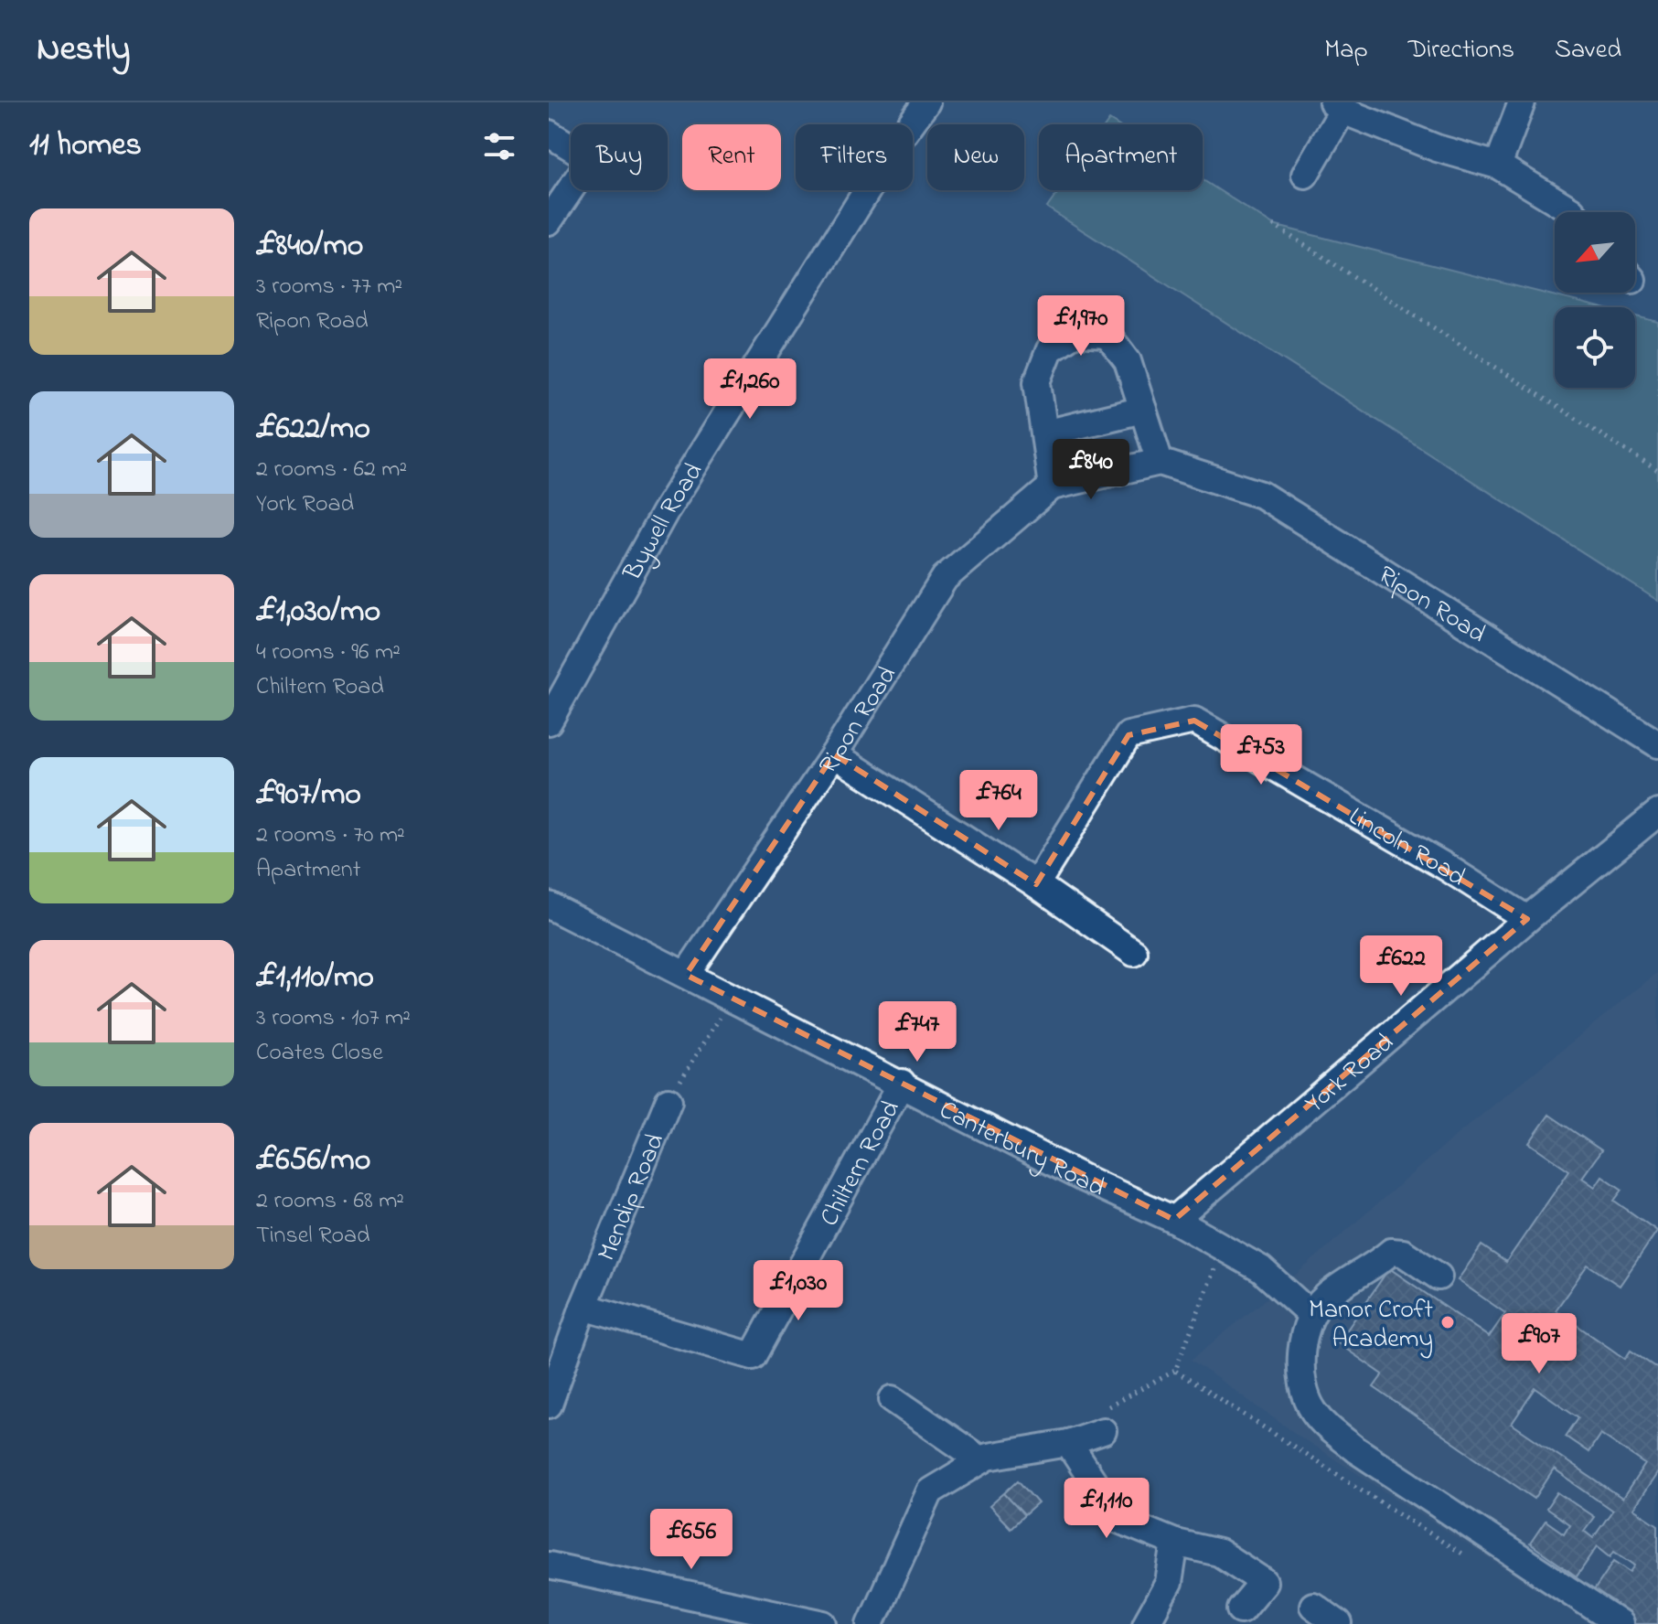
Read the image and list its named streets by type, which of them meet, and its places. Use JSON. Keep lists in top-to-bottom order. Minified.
{"streets":{"street":["Bywell Road","Ripon Road","Lincoln Road","York Road","Canterbury Road","Chiltern Road","Mendip Road"]},"crossings":[["Ripon Road","Canterbury Road"],["Lincoln Road","York Road"],["York Road","Canterbury Road"],["Canterbury Road","Chiltern Road"],["Canterbury Road","Mendip Road"],["Chiltern Road","Mendip Road"]],"places":["Manor Croft Academy"],"north":"bottom left","page":{"header":"Nestly","nav":["Map","Directions","Saved"],"heading":"11 homes","chip":["Buy","Rent","Filters","New","Apartment"],"list":[{"name":"£840/mo","note":"3 rooms · 77 m² · Ripon Road"},{"name":"£622/mo","note":"2 rooms · 62 m² · York Road"},{"name":"£1,030/mo","note":"4 rooms · 96 m² · Chiltern Road"},{"name":"£907/mo","note":"2 rooms · 70 m² · Apartment"},{"name":"£1,110/mo","note":"3 rooms · 107 m² · Coates Close"},{"name":"£656/mo","note":"2 rooms · 68 m² · Tinsel Road"}],"price":["£1,970","£1,260","£840","£753","£764","£622","£747","£1,030","£907","£1,110","£656"]}}
